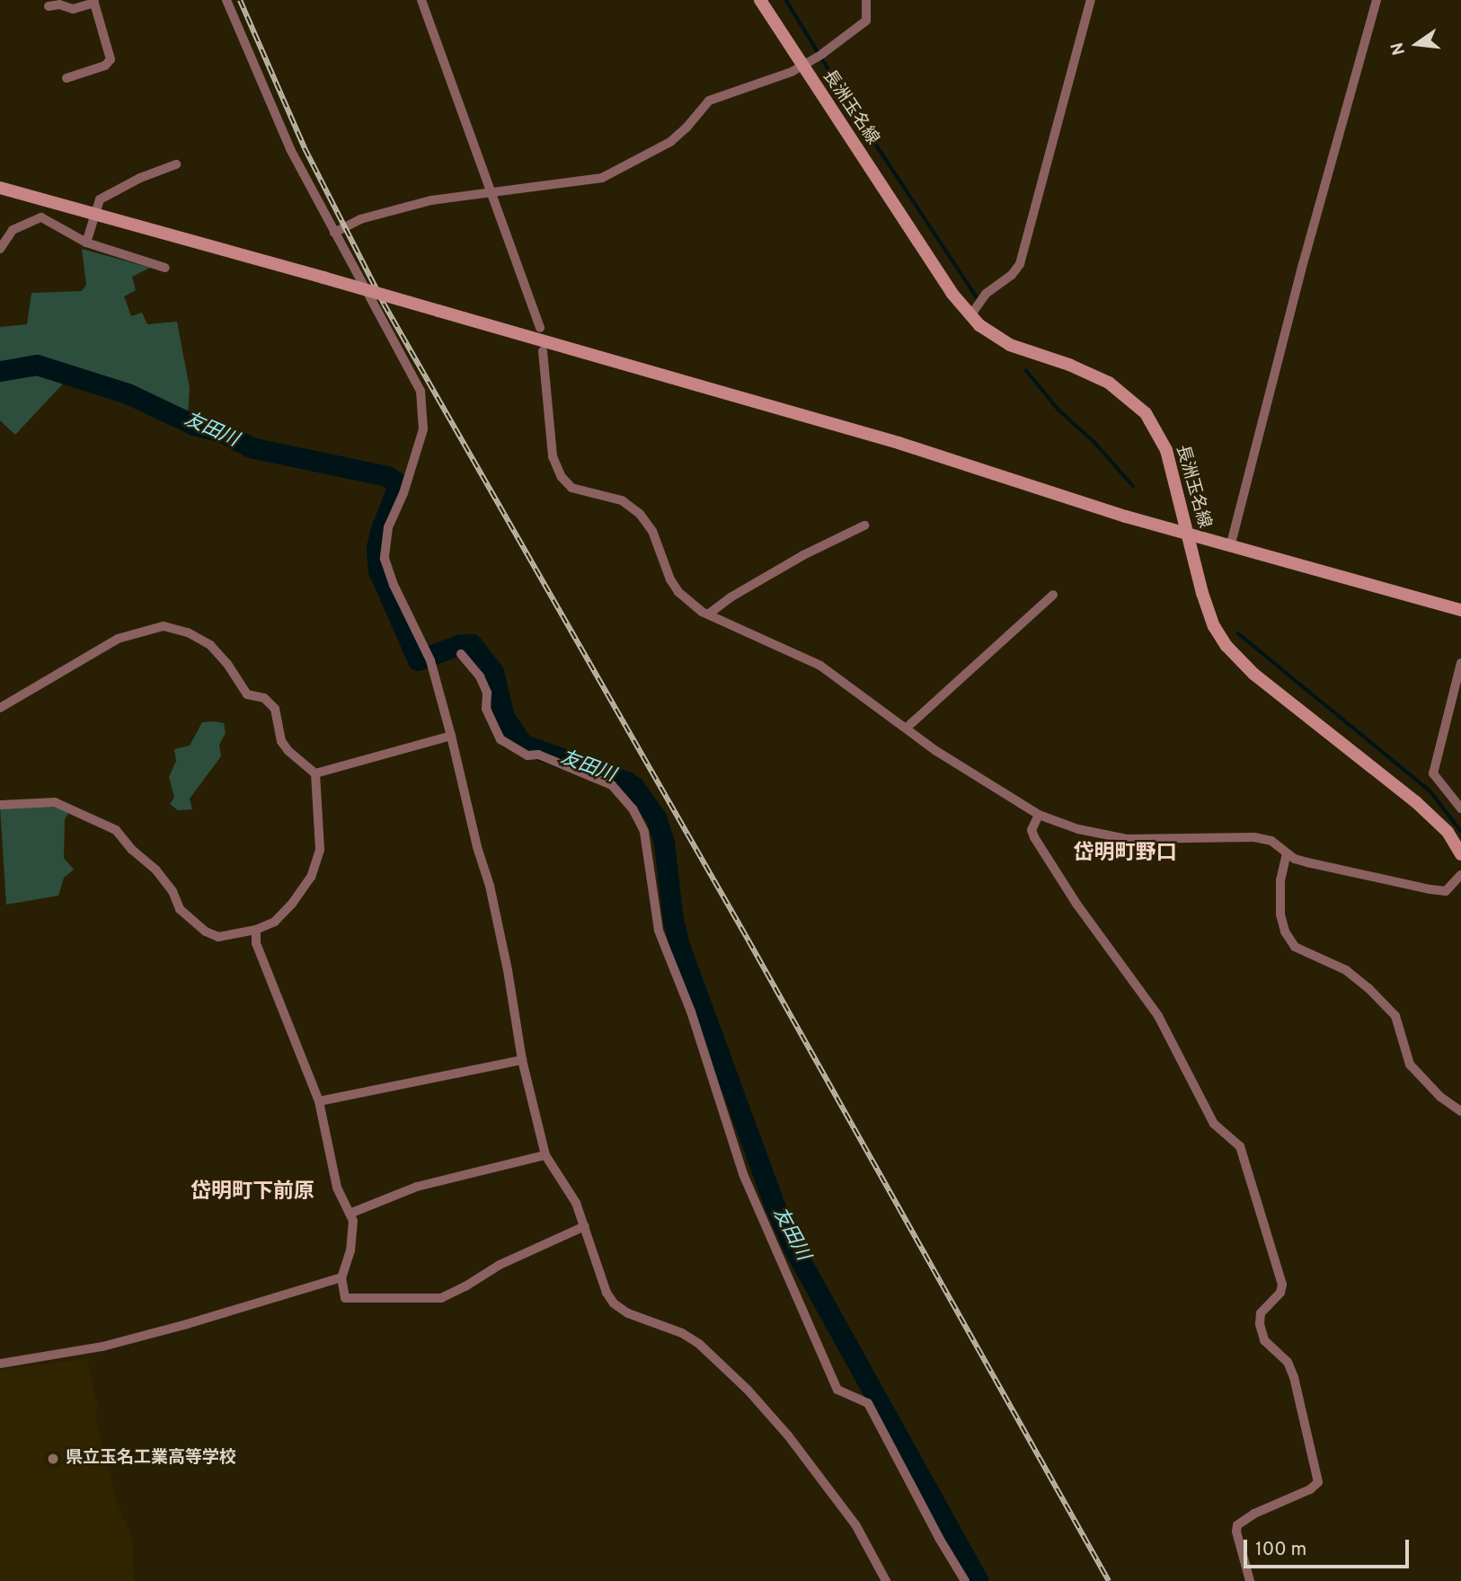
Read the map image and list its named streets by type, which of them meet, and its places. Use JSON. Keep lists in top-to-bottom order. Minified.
{"streets":{"street":["長洲玉名線"]},"districts":["岱明町野口","岱明町下前原"],"water":["友田川"],"places":["県立玉名工業高等学校"],"scale_bar":"100 m","north":"left"}
